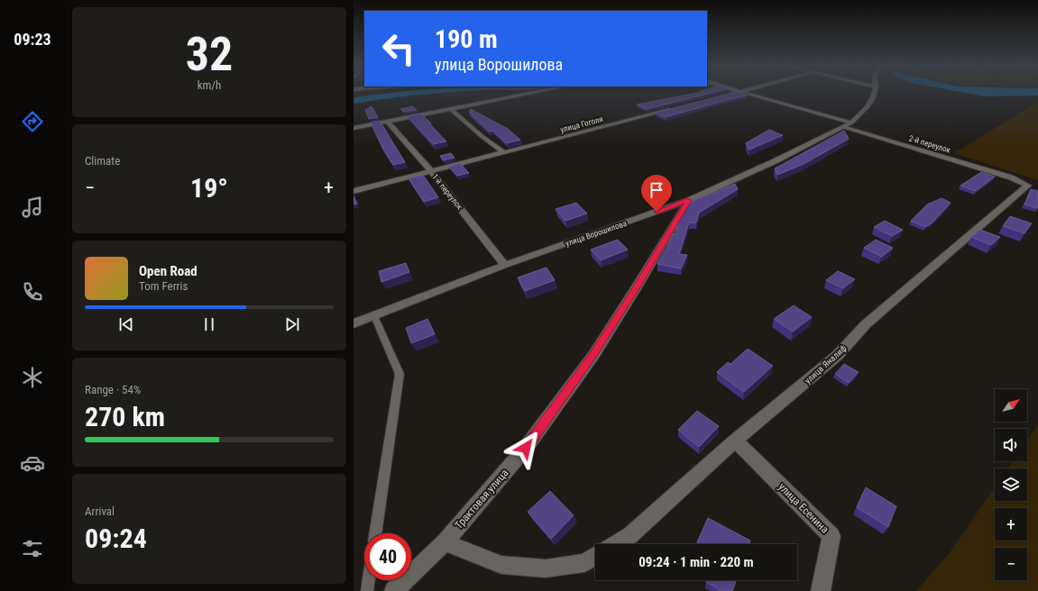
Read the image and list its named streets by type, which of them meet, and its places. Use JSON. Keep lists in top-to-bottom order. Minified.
{"streets":{"street":["улица Гоголя","2-й переулок","1-й переулок","улица Ворошилова","улица Яналиф","Трактовая улица","улица Есенина"]},"crossings":[["улица Гоголя","1-й переулок"],["2-й переулок","улица Ворошилова"],["2-й переулок","улица Яналиф"],["1-й переулок","улица Ворошилова"],["улица Ворошилова","Трактовая улица"],["улица Яналиф","улица Есенина"]],"north":"top right","page":{"tabs":"09:23","tile":[["32","km/h"],"Climate",["Range · 54%","270 km"],["Arrival","09:24"]],"turn":["190 m","улица Ворошилова"],"heat":["−","19°","+"],"song":["Open Road","Tom Ferris"],"map_buttons":["+","−"],"limit":"40","trip":"09:24 · 1 min · 220 m"}}
